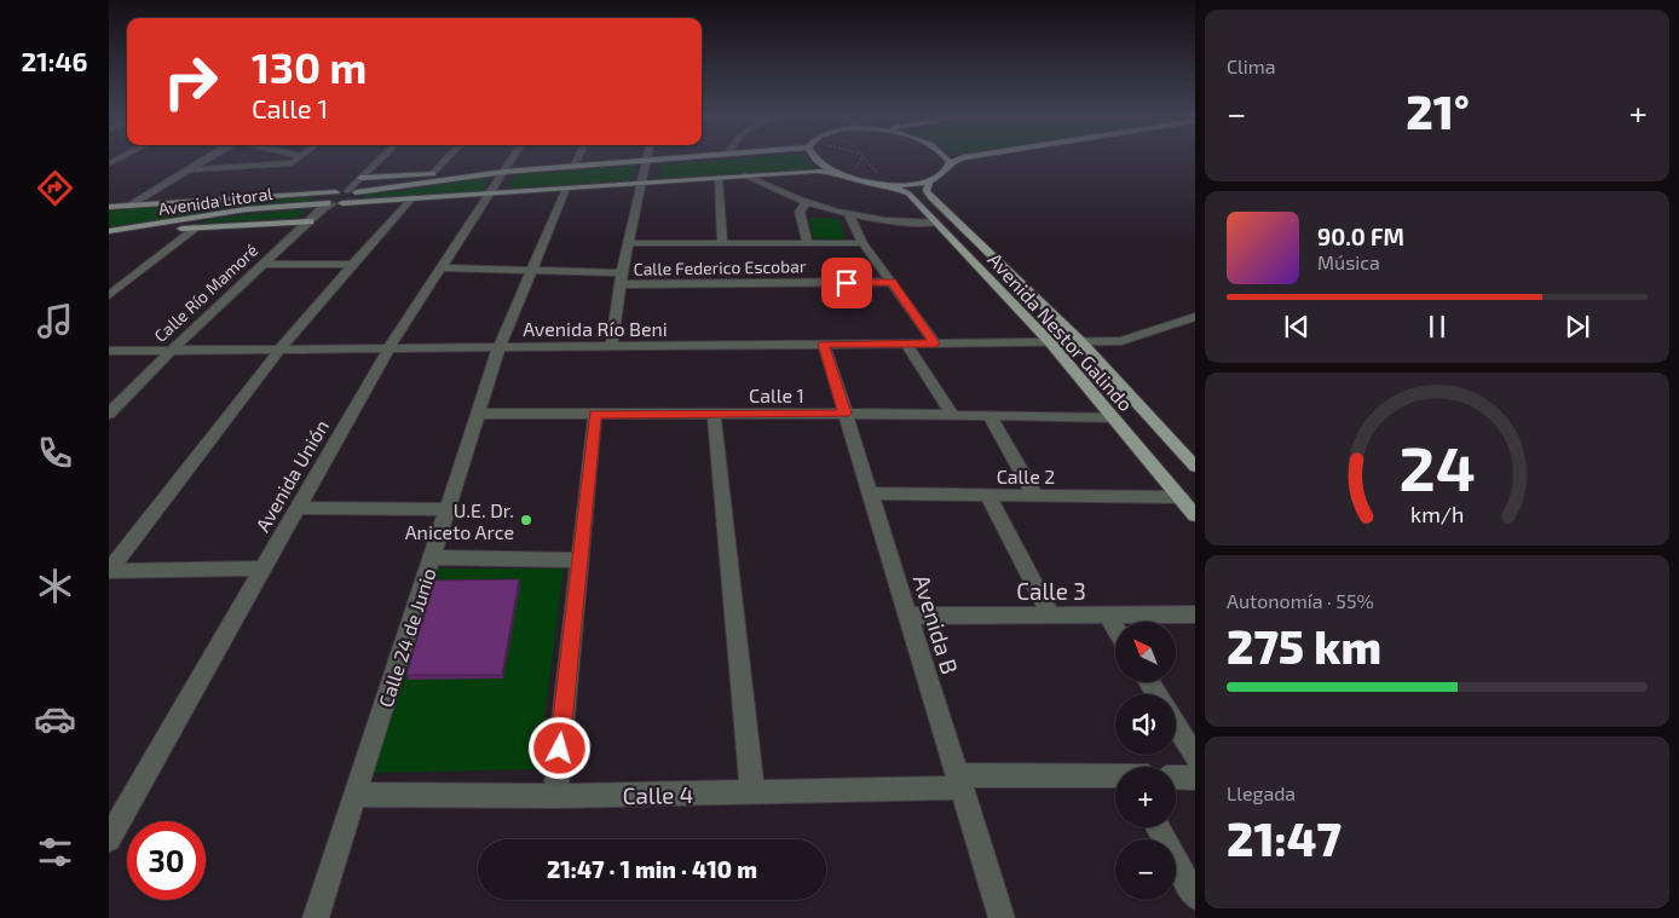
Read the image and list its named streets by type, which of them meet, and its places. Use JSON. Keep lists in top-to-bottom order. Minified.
{"streets":{"main road":["Avenida Litoral","Avenida Nestor Galindo"],"street":["Calle Federico Escobar","Calle Río Mamoré","Avenida Río Beni","Calle 1","Avenida Unión","Calle 2","Calle 3","Avenida B","Calle 24 de Junio","Calle 4"]},"crossings":[["Avenida Litoral","Calle Río Mamoré"],["Avenida Litoral","Avenida Unión"],["Avenida Litoral","Calle 24 de Junio"],["Calle Federico Escobar","Avenida Unión"],["Calle Federico Escobar","Calle 24 de Junio"],["Calle Río Mamoré","Avenida Río Beni"],["Avenida Río Beni","Avenida Nestor Galindo"],["Avenida Río Beni","Avenida Unión"],["Avenida Río Beni","Avenida B"],["Avenida Río Beni","Calle 24 de Junio"],["Avenida Nestor Galindo","Calle 1"],["Avenida Nestor Galindo","Calle 2"],["Calle 1","Avenida B"],["Calle 1","Calle 24 de Junio"],["Calle 2","Avenida B"],["Calle 3","Avenida B"],["Avenida B","Calle 4"],["Calle 24 de Junio","Calle 4"]],"places":["U.E. Dr. Aniceto Arce"],"north":"top left","page":{"tabs":"21:46","tile":["Clima",["Autonomía · 55%","275 km"],["Llegada","21:47"]],"turn":["130 m","Calle 1"],"heat":["−","21°","+"],"song":["90.0 FM","Música"],"map_buttons":["+","−"],"limit":"30","trip":"21:47 · 1 min · 410 m","gauge":["24","km/h"]}}
